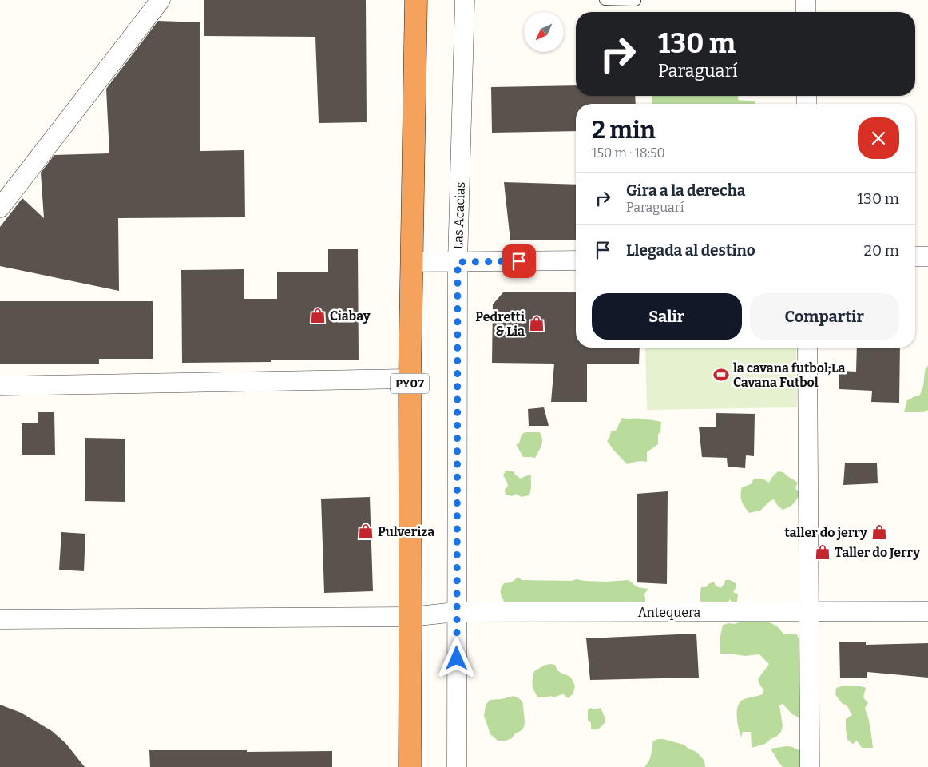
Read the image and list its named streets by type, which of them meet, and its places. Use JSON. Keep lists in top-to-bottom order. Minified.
{"streets":{"highway":["PY07"],"street":["Las Acacias","Antequera"]},"crossings":[["Las Acacias","Antequera"],["PY07","Antequera"]],"places":{"shop":["Ciabay","Pedretti & Lia","Pulveriza","taller do jerry","Taller do Jerry"],"sports":["la cavana futbol;La Cavana Futbol"]},"north":"bottom left","page":{"turn":["130 m","Paraguarí"],"heading":["2 min","150 m · 18:50"],"list":[{"name":"Gira a la derecha","note":"Paraguarí","value":"130 m"},{"name":"Llegada al destino","value":"20 m"}],"buttons":["Salir","Compartir"]}}
